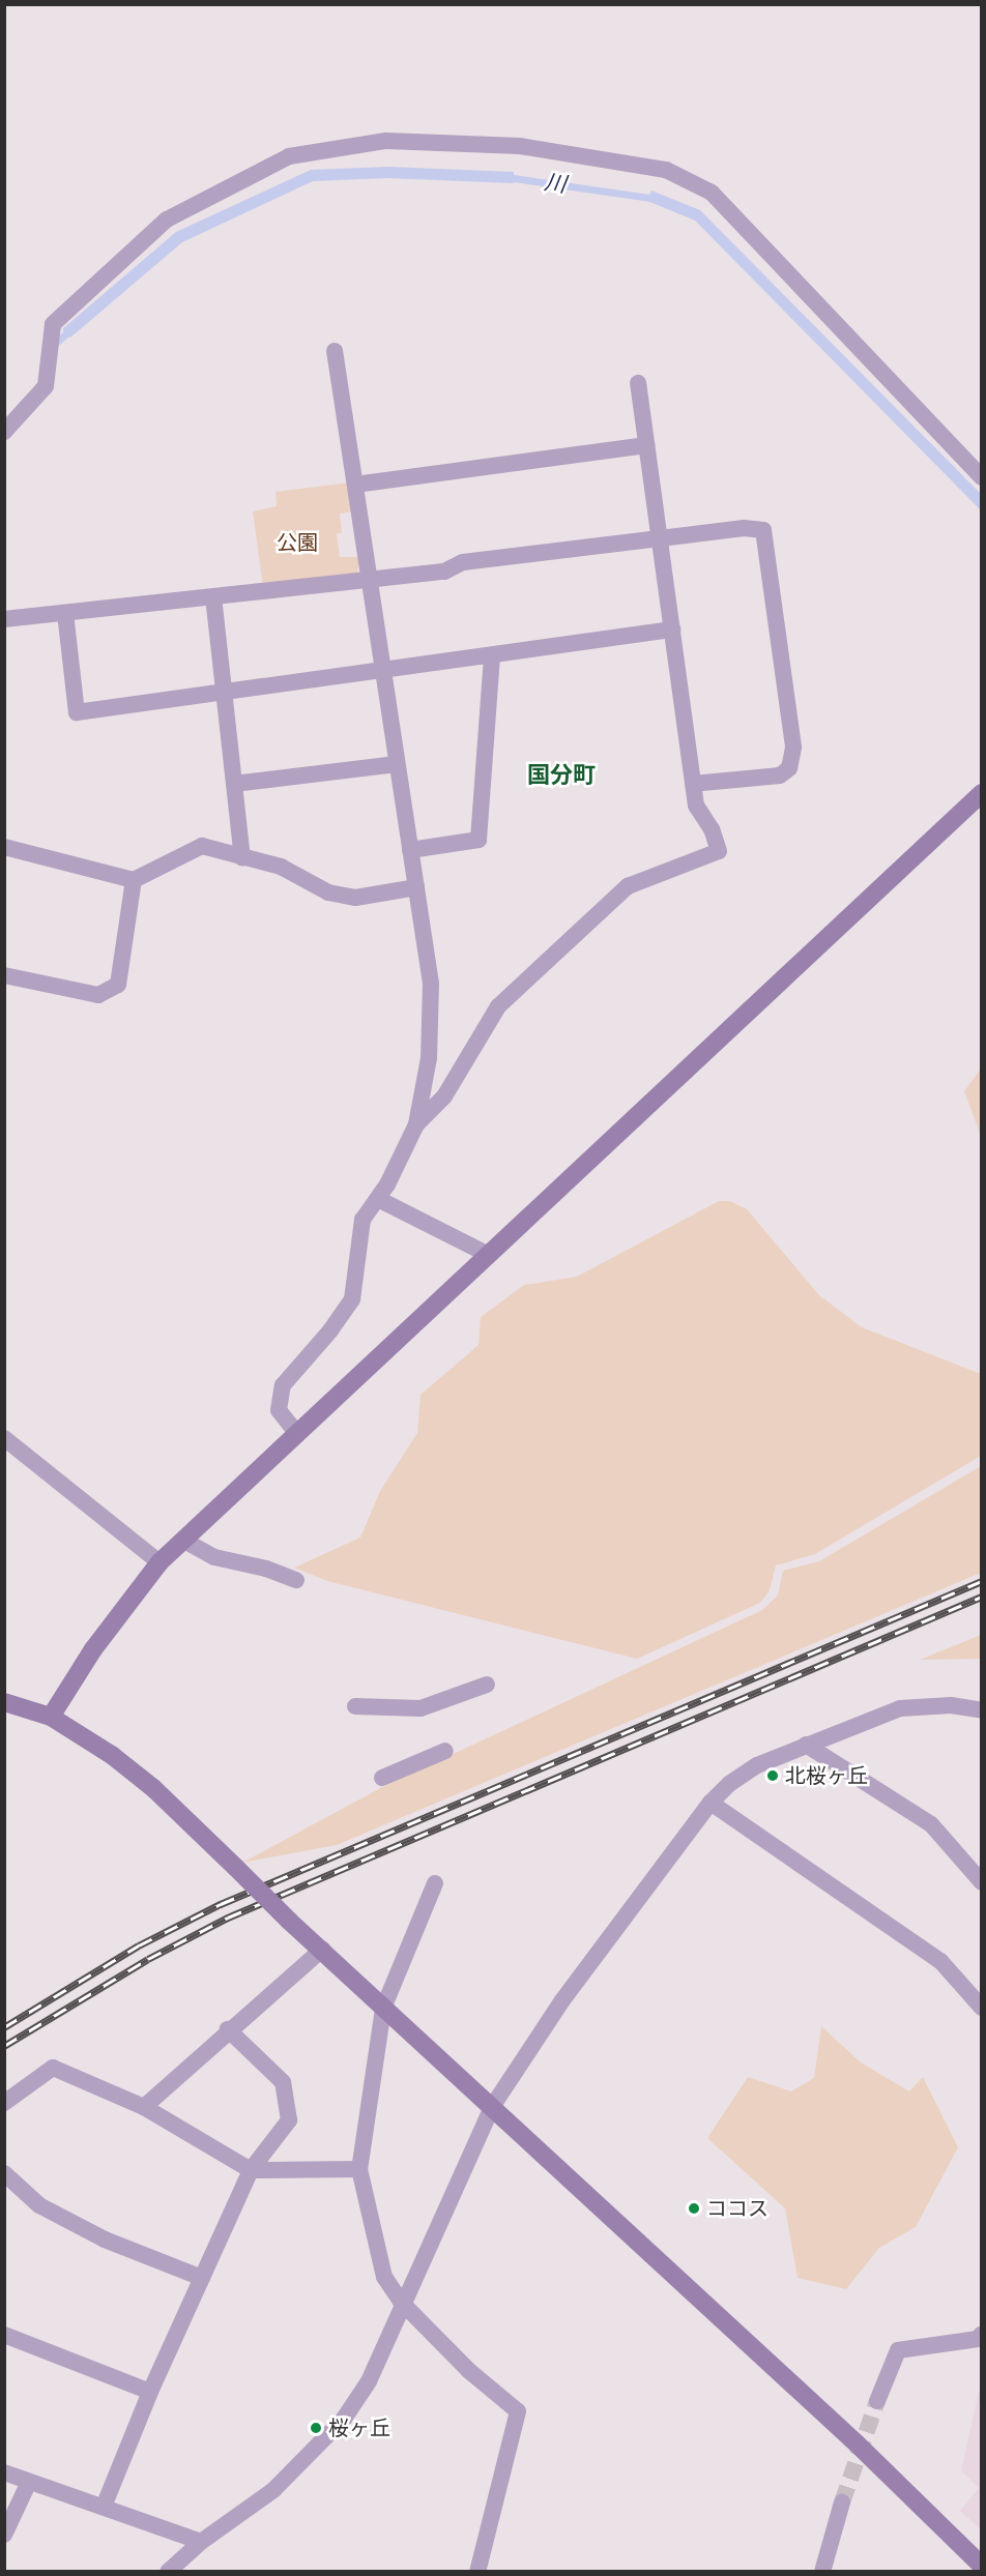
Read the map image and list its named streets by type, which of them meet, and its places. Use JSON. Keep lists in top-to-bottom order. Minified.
{"districts":["国分町"],"water":["川"],"parks":["公園"],"places":["北桜ヶ丘","ココス","桜ヶ丘"]}
